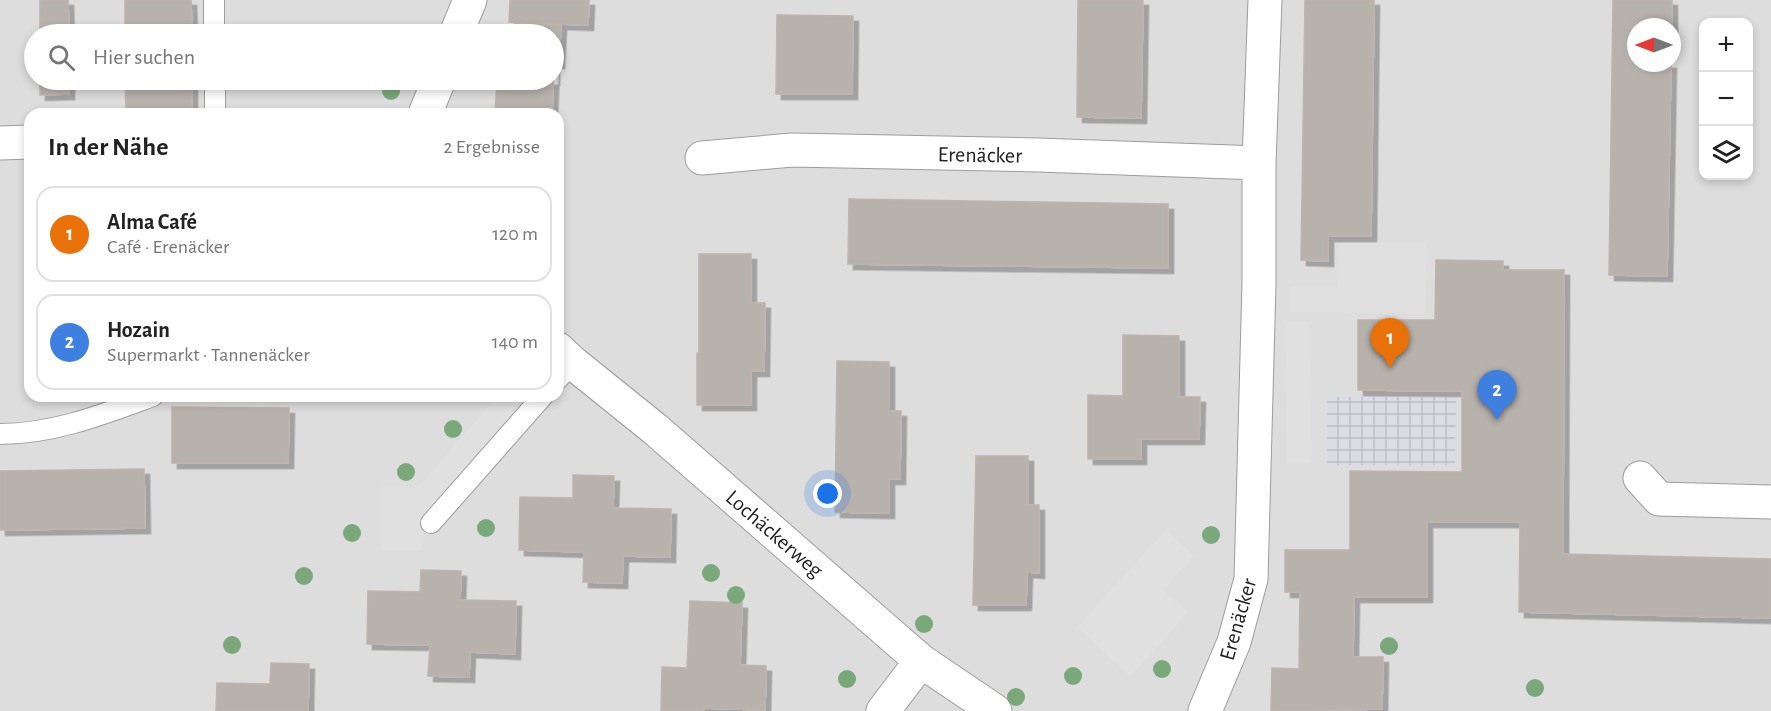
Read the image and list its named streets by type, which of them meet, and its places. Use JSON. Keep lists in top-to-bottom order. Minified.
{"streets":{"street":["Erenäcker","Lochäckerweg"]},"north":"left","page":{"map_buttons":["+","−"],"search":"Hier suchen","heading":["In der Nähe","2 Ergebnisse"],"list":[{"mark":"1","name":"Alma Café","note":"Café · Erenäcker","value":"120 m"},{"mark":"2","name":"Hozain","note":"Supermarkt · Tannenäcker","value":"140 m"}],"pins":["1","2"]}}
